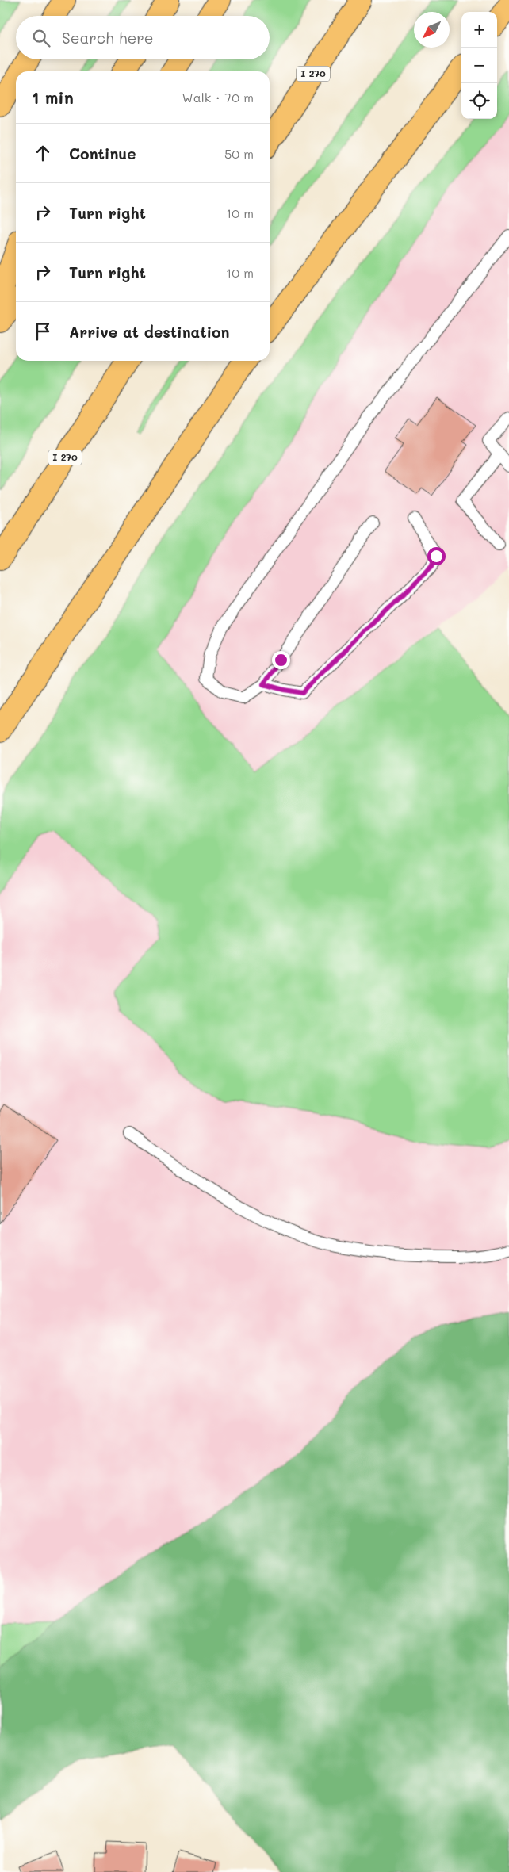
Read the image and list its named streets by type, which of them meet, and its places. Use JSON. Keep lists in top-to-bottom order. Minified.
{"streets":{"highway":["I 270"]},"north":"bottom left","page":{"map_buttons":["+","−"],"search":"Search here","heading":["1 min","Walk · 70 m"],"list":[["Continue","50 m"],["Turn right","10 m"],["Turn right","10 m"],"Arrive at destination"]}}
